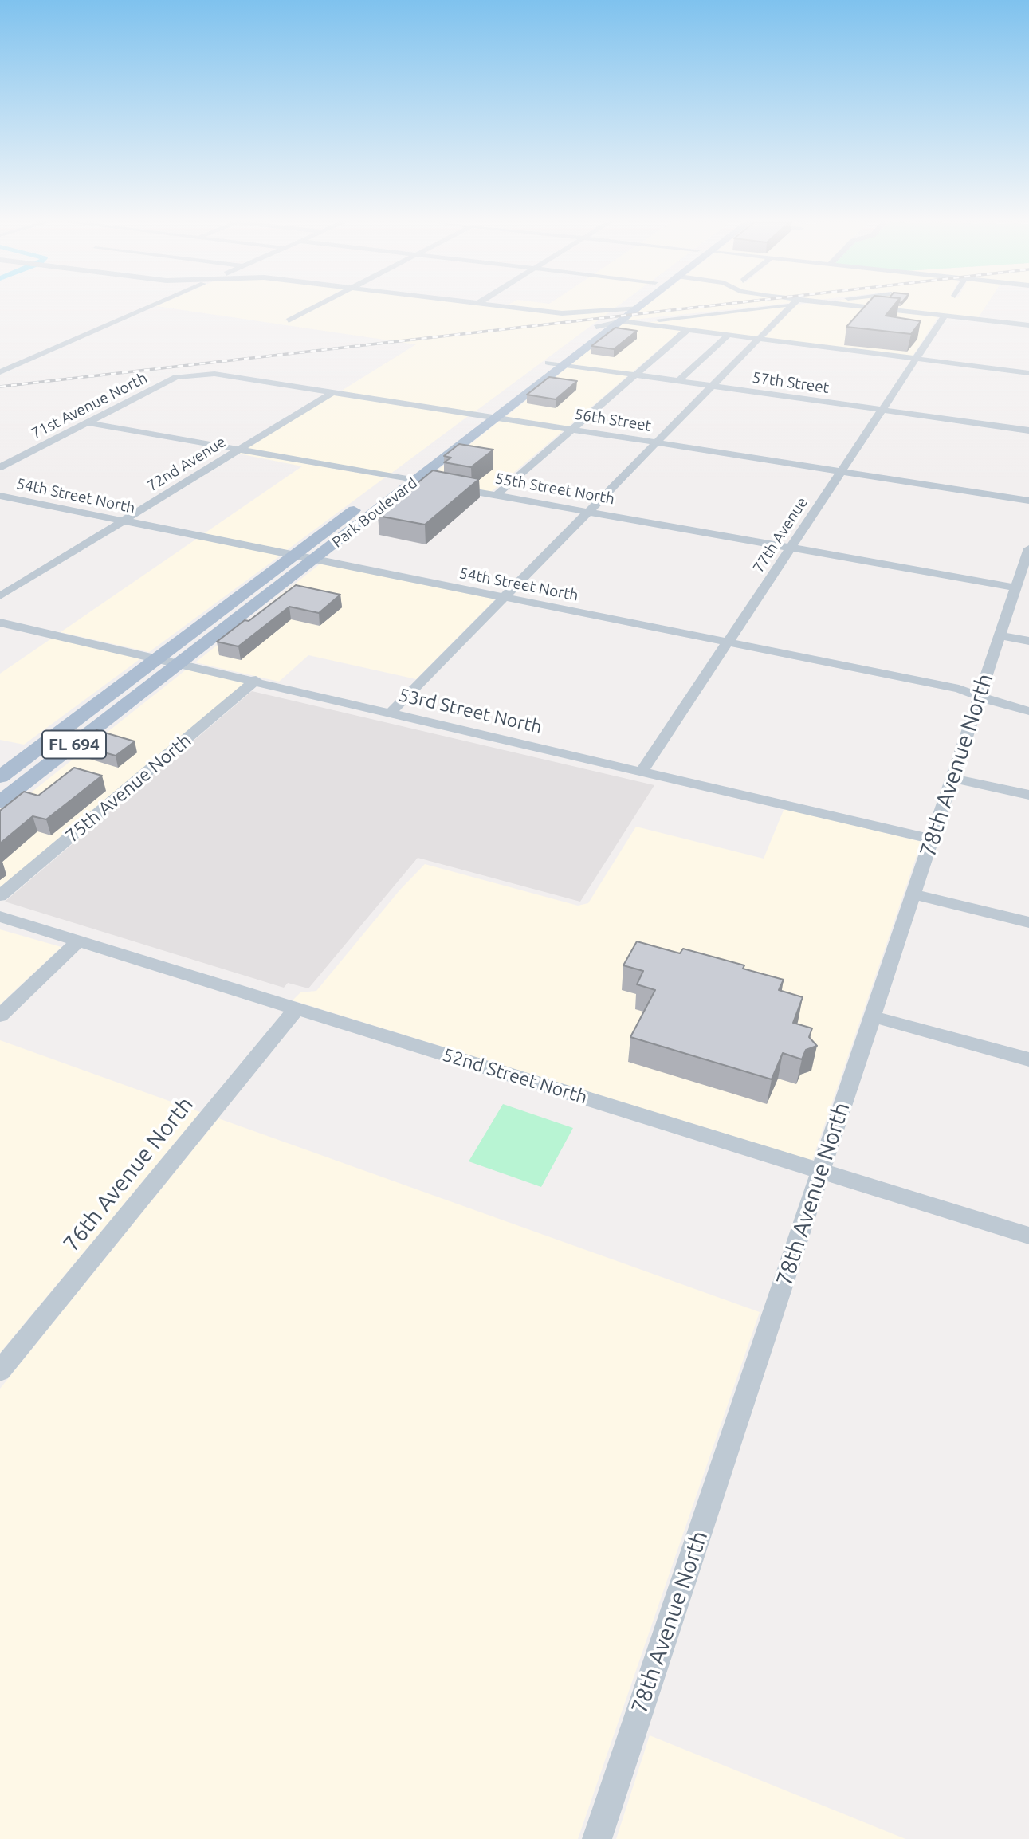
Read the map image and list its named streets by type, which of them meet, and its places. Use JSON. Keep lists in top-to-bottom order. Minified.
{"streets":{"main road":["Park Boulevard","FL 694"],"street":["57th Street","71st Avenue North","56th Street","72nd Avenue","55th Street North","54th Street North","77th Avenue","53rd Street North","78th Avenue North","75th Avenue North","52nd Street North","76th Avenue North"]},"crossings":[["57th Street","Park Boulevard"],["57th Street","77th Avenue"],["71st Avenue North","56th Street"],["71st Avenue North","55th Street North"],["56th Street","72nd Avenue"],["56th Street","Park Boulevard"],["56th Street","77th Avenue"],["72nd Avenue","55th Street North"],["72nd Avenue","54th Street North"],["55th Street North","Park Boulevard"],["55th Street North","77th Avenue"],["55th Street North","78th Avenue North"],["54th Street North","Park Boulevard"],["54th Street North","77th Avenue"],["54th Street North","78th Avenue North"],["Park Boulevard","53rd Street North"],["77th Avenue","53rd Street North"],["53rd Street North","78th Avenue North"],["53rd Street North","75th Avenue North"],["78th Avenue North","52nd Street North"],["52nd Street North","76th Avenue North"]]}
